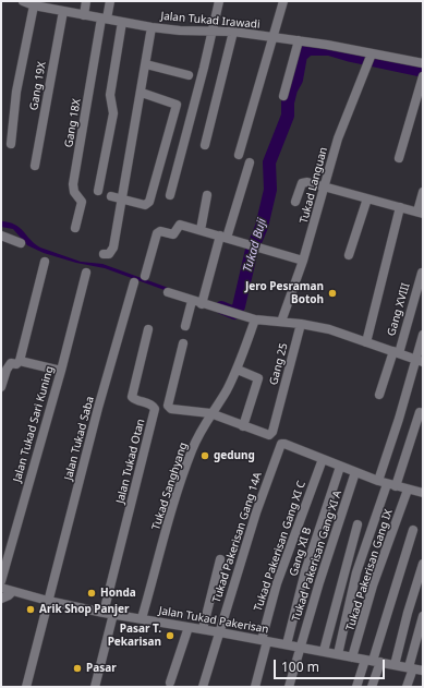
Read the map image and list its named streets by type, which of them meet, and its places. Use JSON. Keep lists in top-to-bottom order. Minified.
{"streets":{"street":["Jalan Tukad Irawadi","Gang 19X","Gang 18X","Tukad Languan","Gang XVIII","Gang 25","Jalan Tukad Sari Kuning","Jalan Tukad Saba","Jalan Tukad Otan","Tukad Sanghyang","Tukad Pakerisan Gang 14A","Tukad Pakerisan Gang XI C","Gang XI B","Tukad Pakerisan Gang XI A","Tukad Pakerisan Gang IX","Jalan Tukad Pakerisan"]},"crossings":[["Jalan Tukad Irawadi","Gang 19X"],["Jalan Tukad Irawadi","Gang 18X"],["Jalan Tukad Irawadi","Tukad Languan"],["Jalan Tukad Saba","Jalan Tukad Pakerisan"],["Jalan Tukad Otan","Jalan Tukad Pakerisan"],["Tukad Sanghyang","Jalan Tukad Pakerisan"],["Tukad Pakerisan Gang 14A","Tukad Pakerisan Gang XI C"],["Tukad Pakerisan Gang 14A","Gang XI B"],["Tukad Pakerisan Gang 14A","Tukad Pakerisan Gang XI A"],["Tukad Pakerisan Gang 14A","Tukad Pakerisan Gang IX"],["Tukad Pakerisan Gang 14A","Jalan Tukad Pakerisan"],["Tukad Pakerisan Gang XI C","Jalan Tukad Pakerisan"],["Gang XI B","Jalan Tukad Pakerisan"],["Tukad Pakerisan Gang XI A","Jalan Tukad Pakerisan"],["Tukad Pakerisan Gang IX","Jalan Tukad Pakerisan"]],"water":["Tukad Buji"],"places":["Jero Pesraman Botoh","gedung","Honda","Arik Shop Panjer","Pasar T. Pekarisan","Pasar"],"scale_bar":"100 m"}
